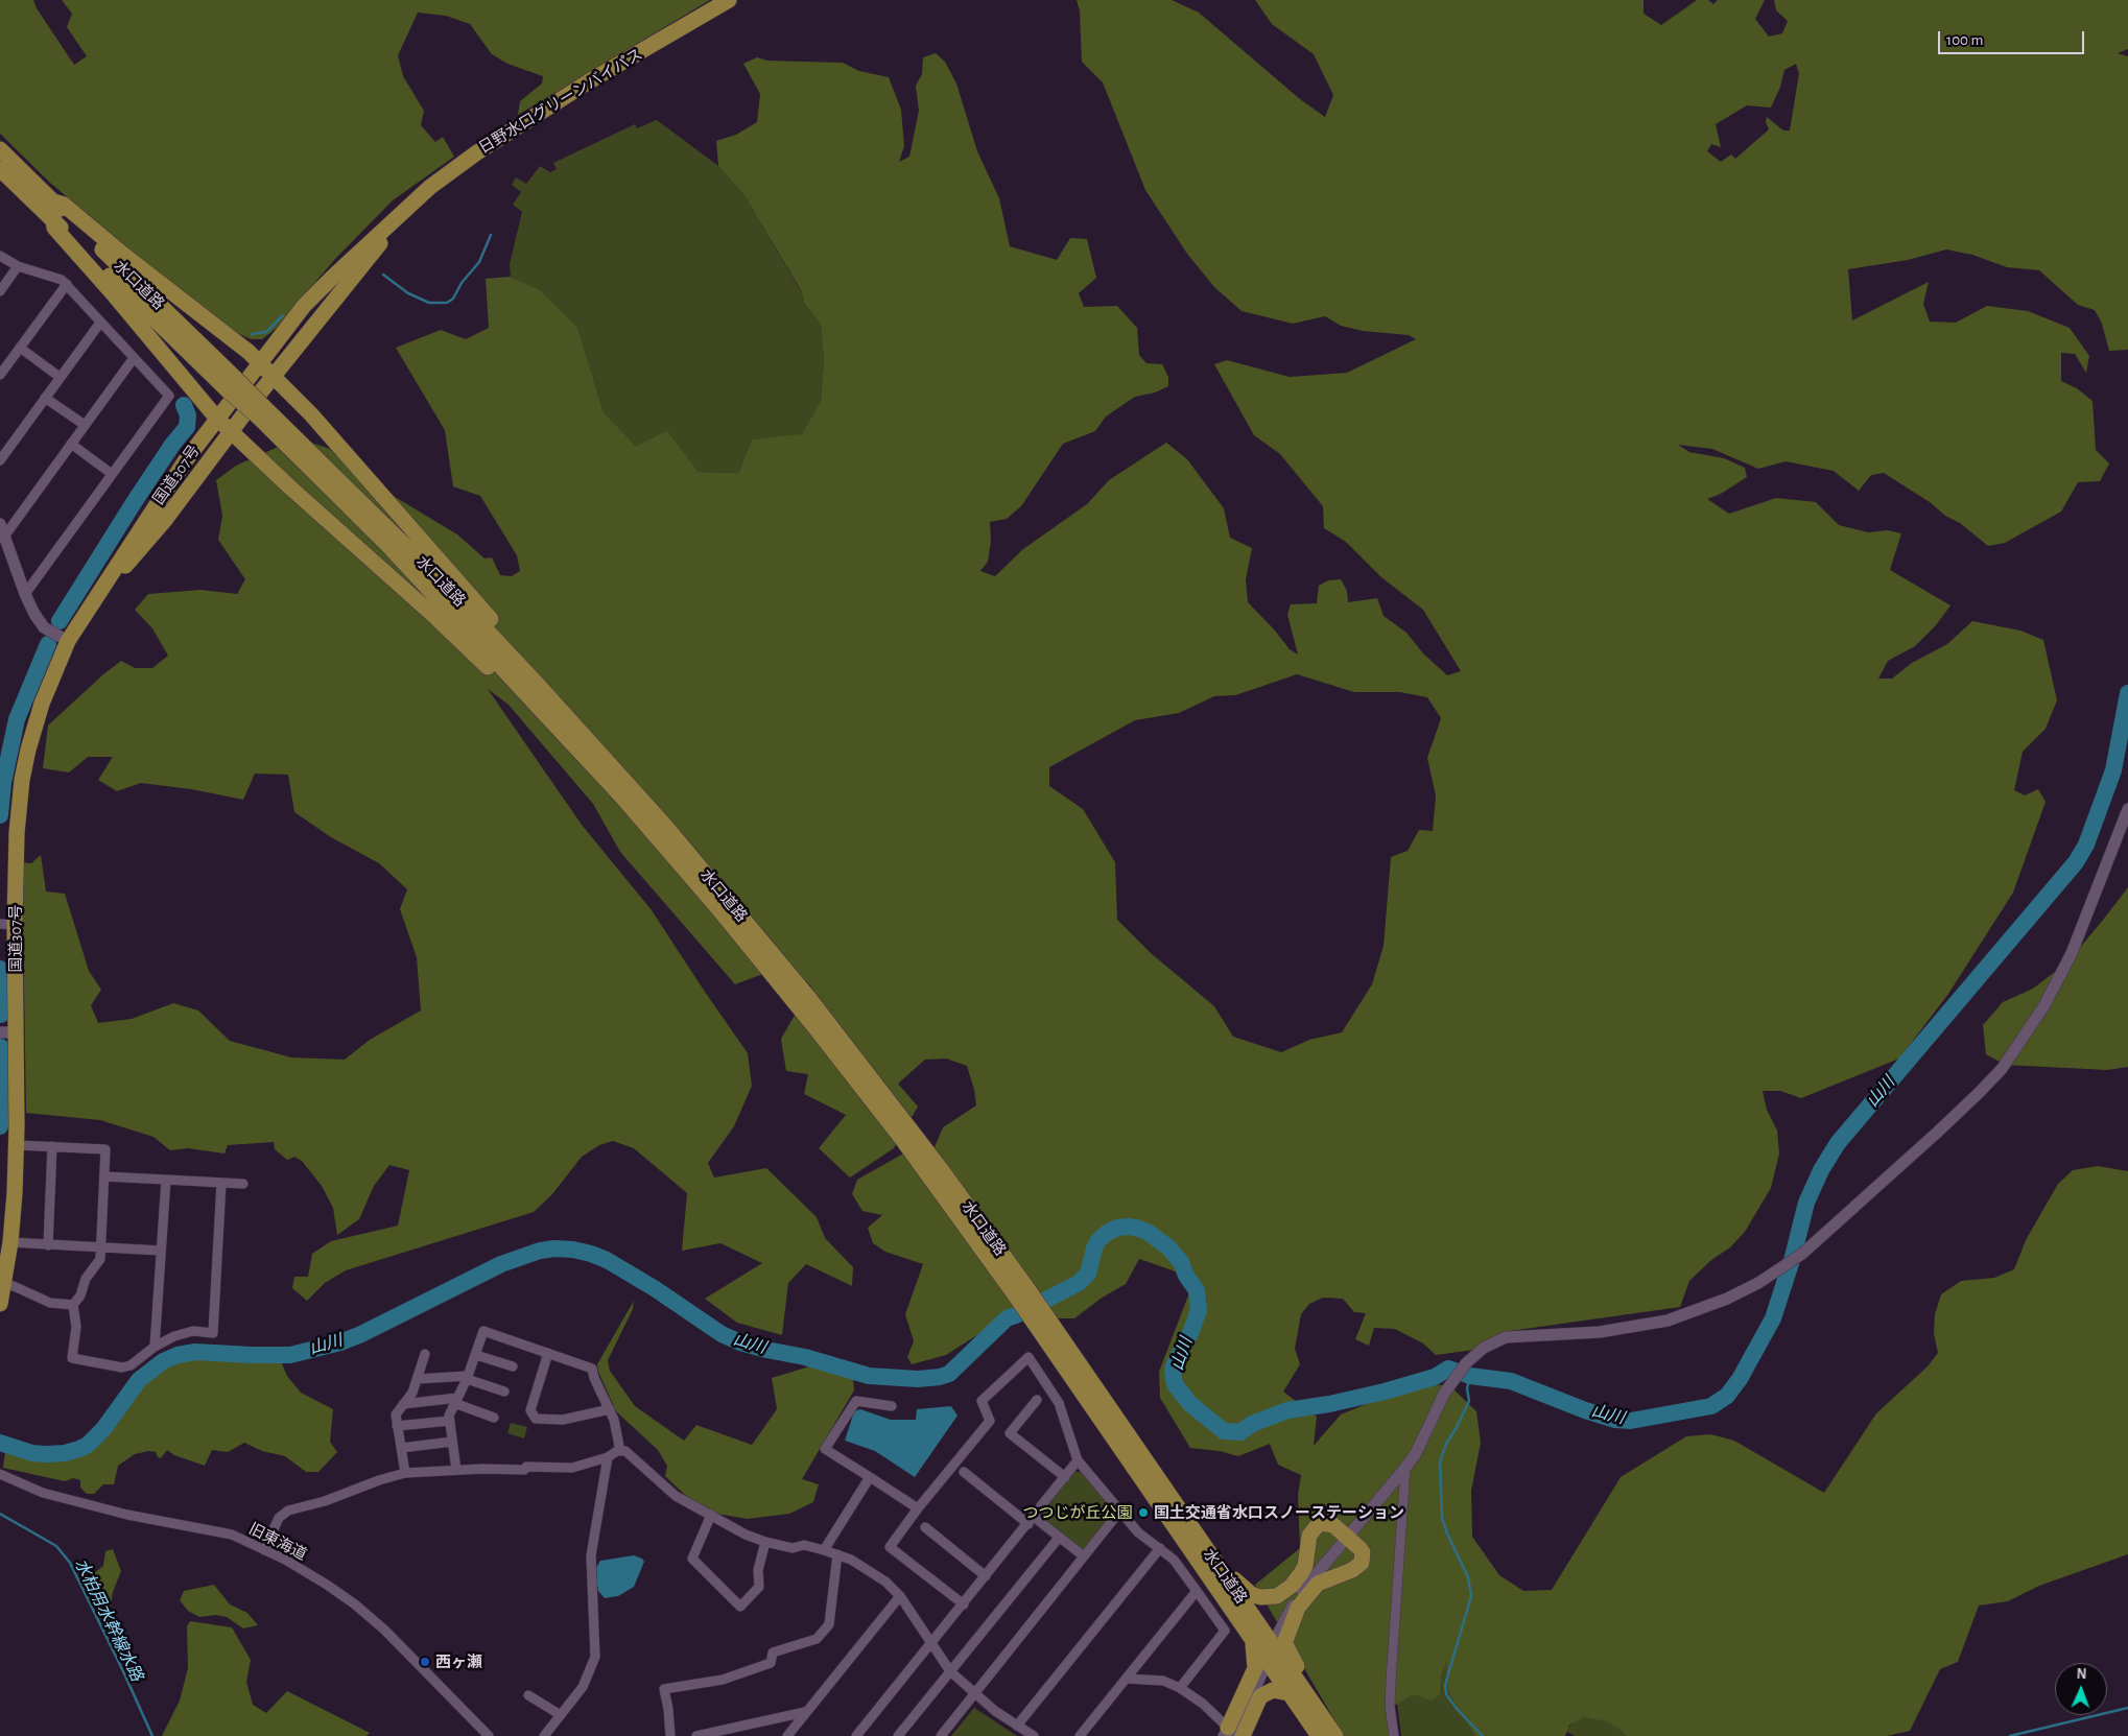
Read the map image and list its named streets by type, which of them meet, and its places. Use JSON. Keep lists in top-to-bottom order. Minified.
{"streets":{"highway":["日野水口グリーンバイパス","水口道路","国道307号"],"street":["旧東海道"]},"crossings":[["日野水口グリーンバイパス","国道307号"]],"water":["山川","水柏用水幹線水路"],"parks":["つつじが丘公園"],"places":["国土交通省水口スノーステーション","西ヶ瀬"],"scale_bar":"100 m","north":"top"}
